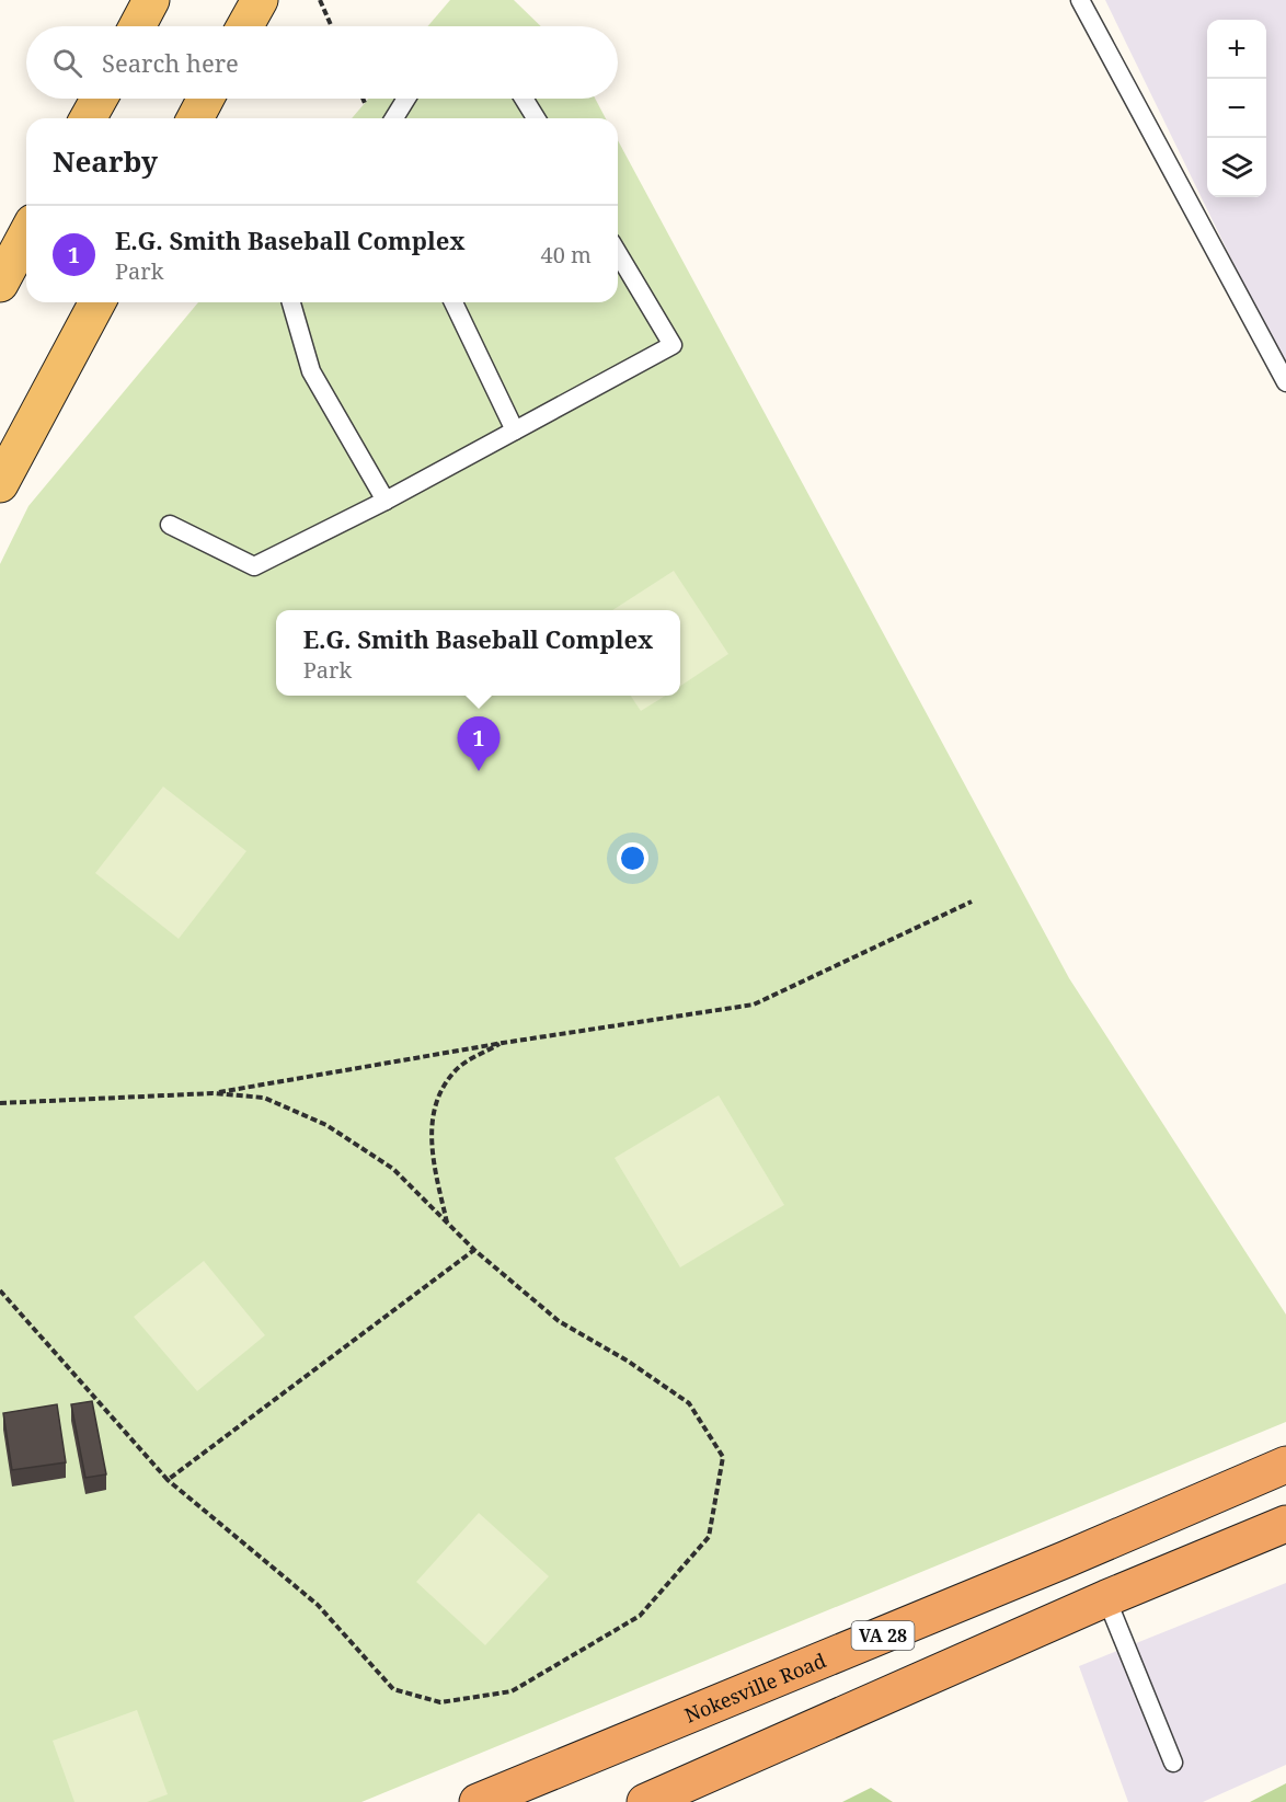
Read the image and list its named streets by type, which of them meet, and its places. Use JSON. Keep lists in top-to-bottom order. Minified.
{"streets":{"highway":["VA 28","Nokesville Road"]},"page":{"map_buttons":["+","−"],"search":"Search here","heading":"Nearby","list":[{"mark":"1","name":"E.G. Smith Baseball Complex","note":"Park","value":"40 m"}],"popup":["E.G. Smith Baseball Complex","Park"],"pins":"1"}}
